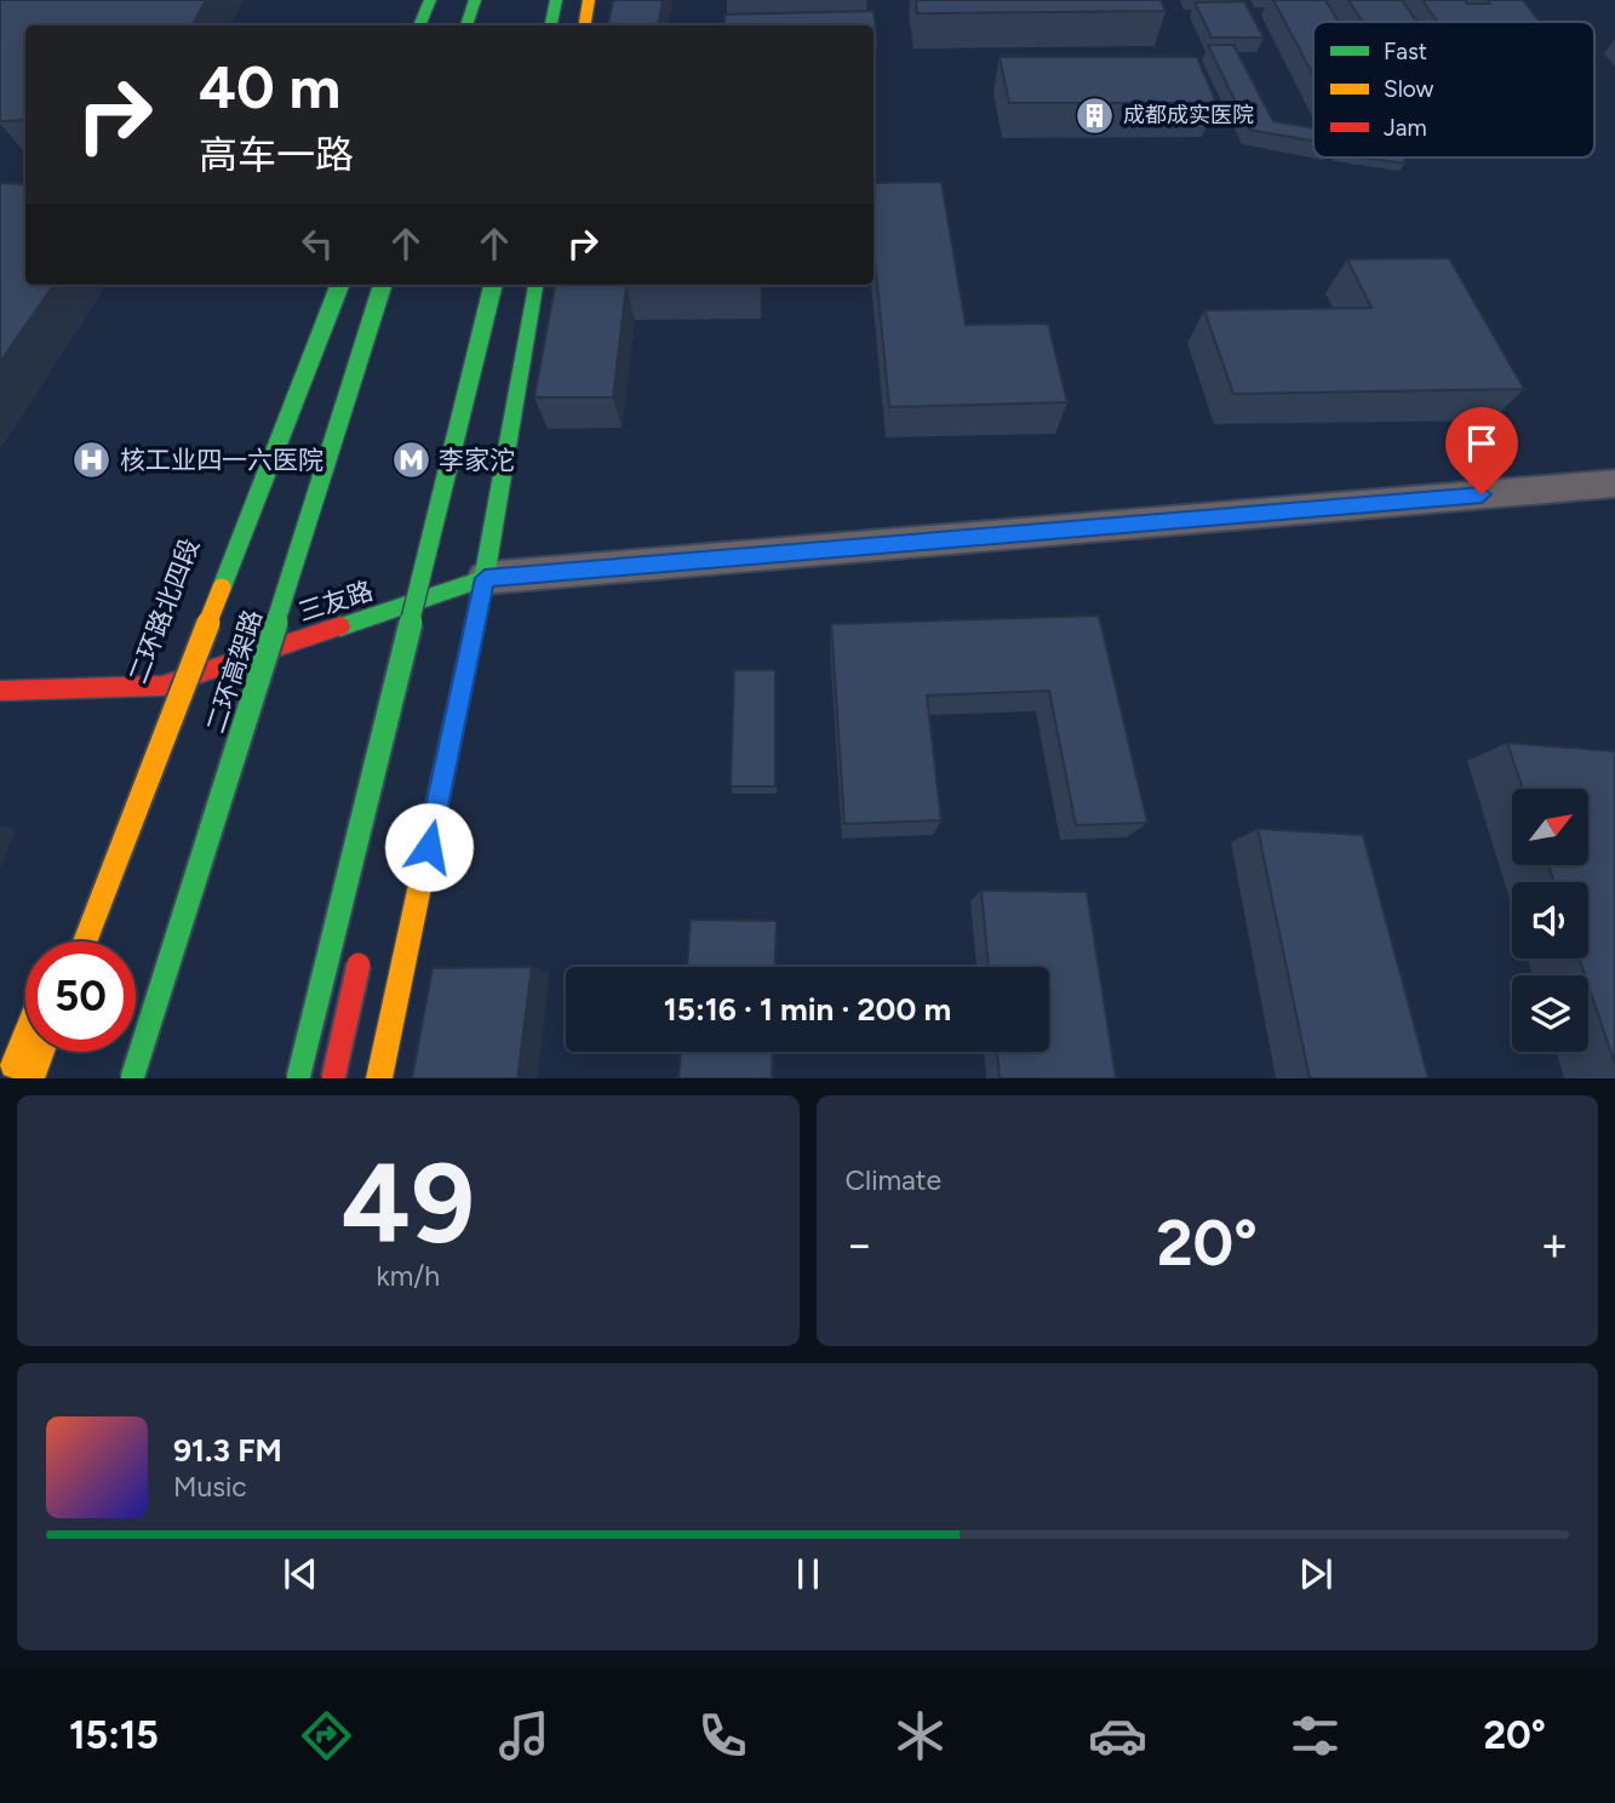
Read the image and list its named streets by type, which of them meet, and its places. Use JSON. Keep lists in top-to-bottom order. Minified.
{"streets":{"main road":["三友路","二环路北四段","二环高架路"]},"crossings":[["三友路","二环路北四段"]],"places":{"building":["成都成实医院"],"hospital":["核工业四一六医院"],"metro station":["李家沱"]},"legend":["Fast","Slow","Jam"],"north":"top right","page":{"turn":["40 m","高车一路"],"limit":"50","trip":"15:16 · 1 min · 200 m","tile":[["49","km/h"],"Climate"],"heat":["−","20°","+"],"song":["91.3 FM","Music"],"tabs":["15:15","20°"]}}
